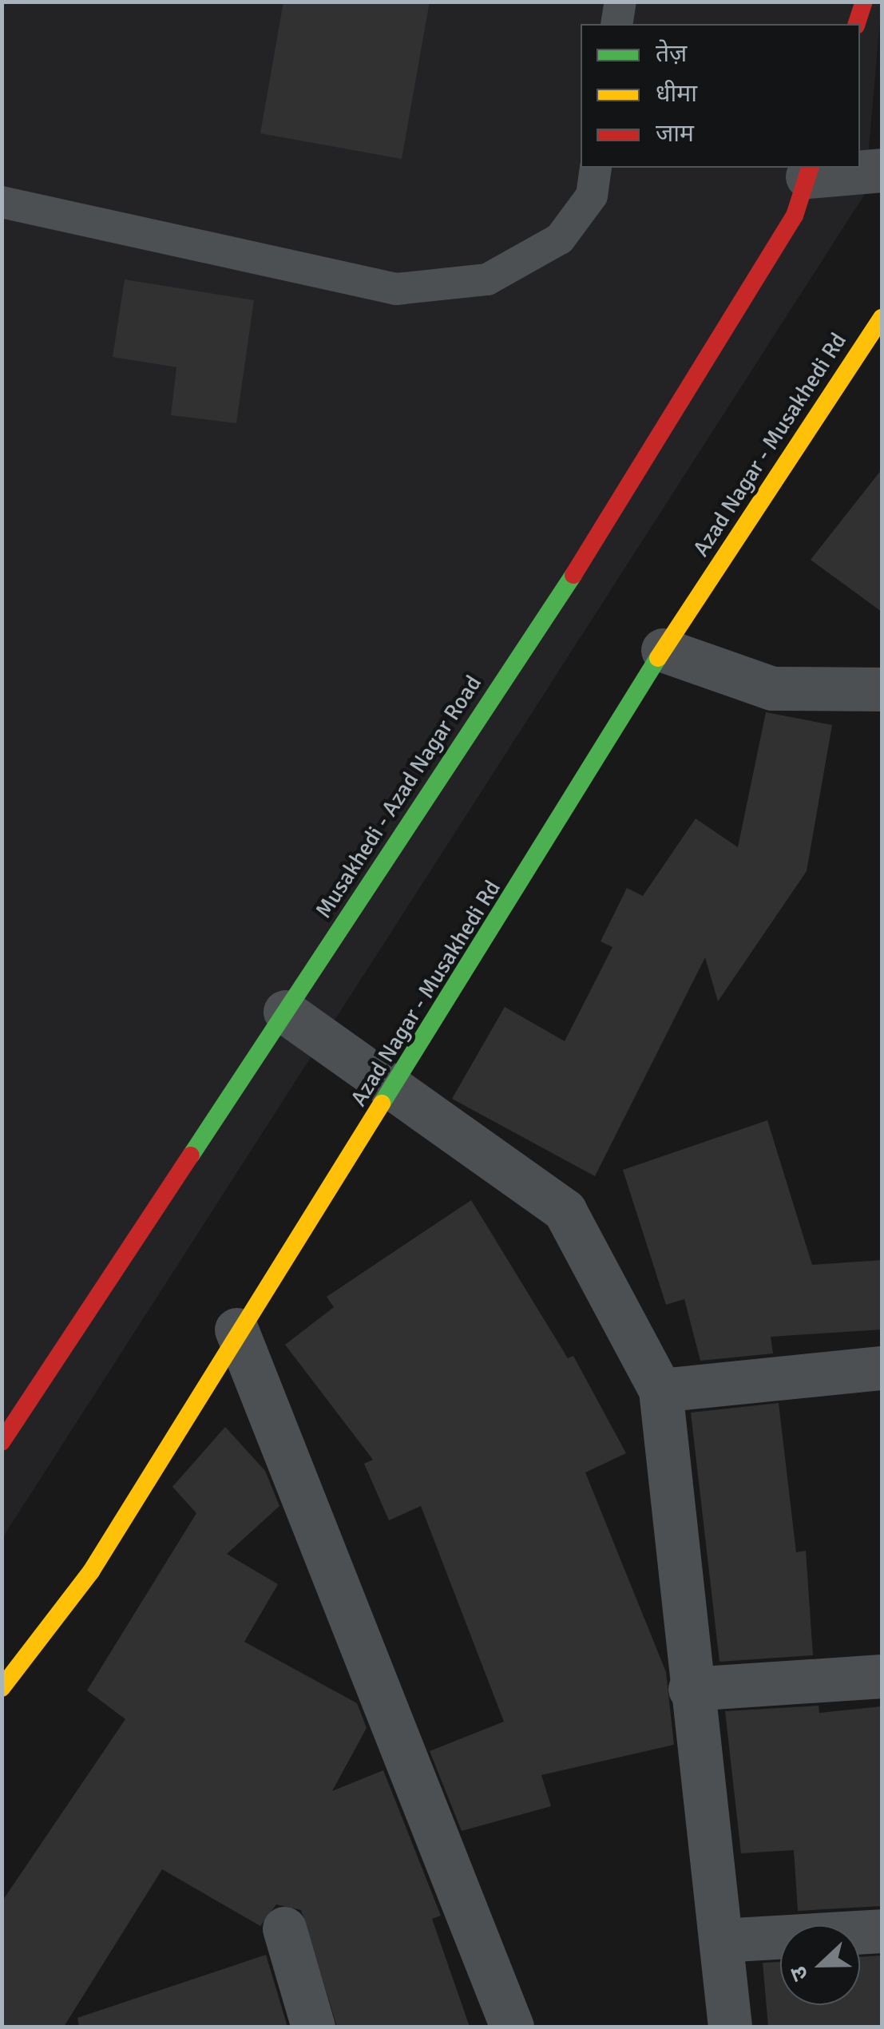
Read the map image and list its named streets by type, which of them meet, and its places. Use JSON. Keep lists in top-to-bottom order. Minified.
{"streets":{"main road":["Azad Nagar - Musakhedi Rd","Musakhedi - Azad Nagar Road"]},"legend":["तेज़","धीमा","जाम"],"north":"left"}
